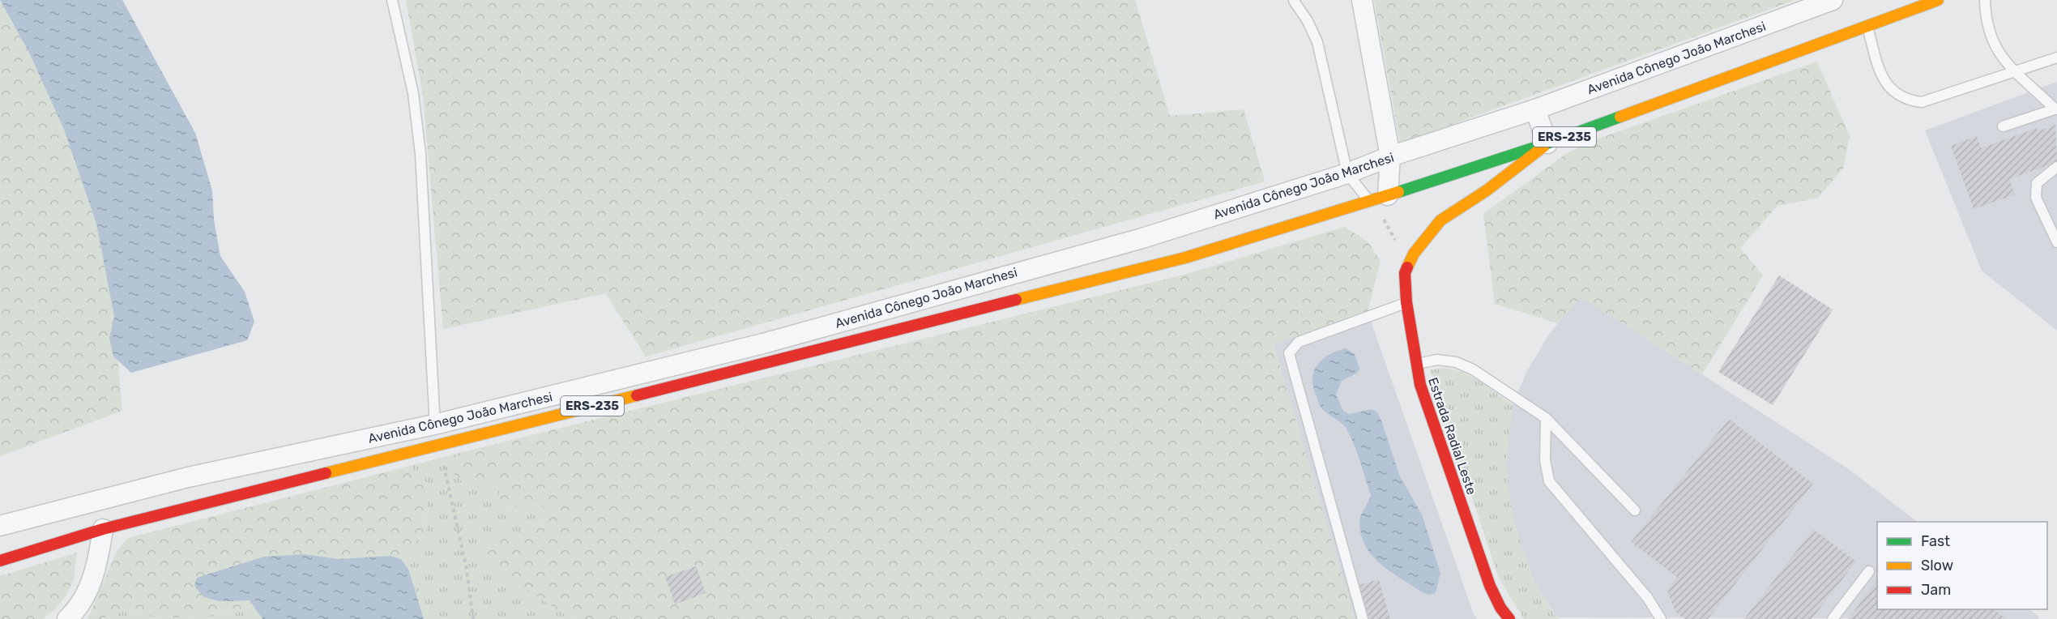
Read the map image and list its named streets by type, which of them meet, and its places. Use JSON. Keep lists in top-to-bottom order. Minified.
{"streets":{"main road":["ERS-235","Estrada Radial Leste"],"street":["Avenida Cônego João Marchesi"]},"crossings":[["ERS-235","Estrada Radial Leste"]],"legend":["Fast","Slow","Jam"]}
